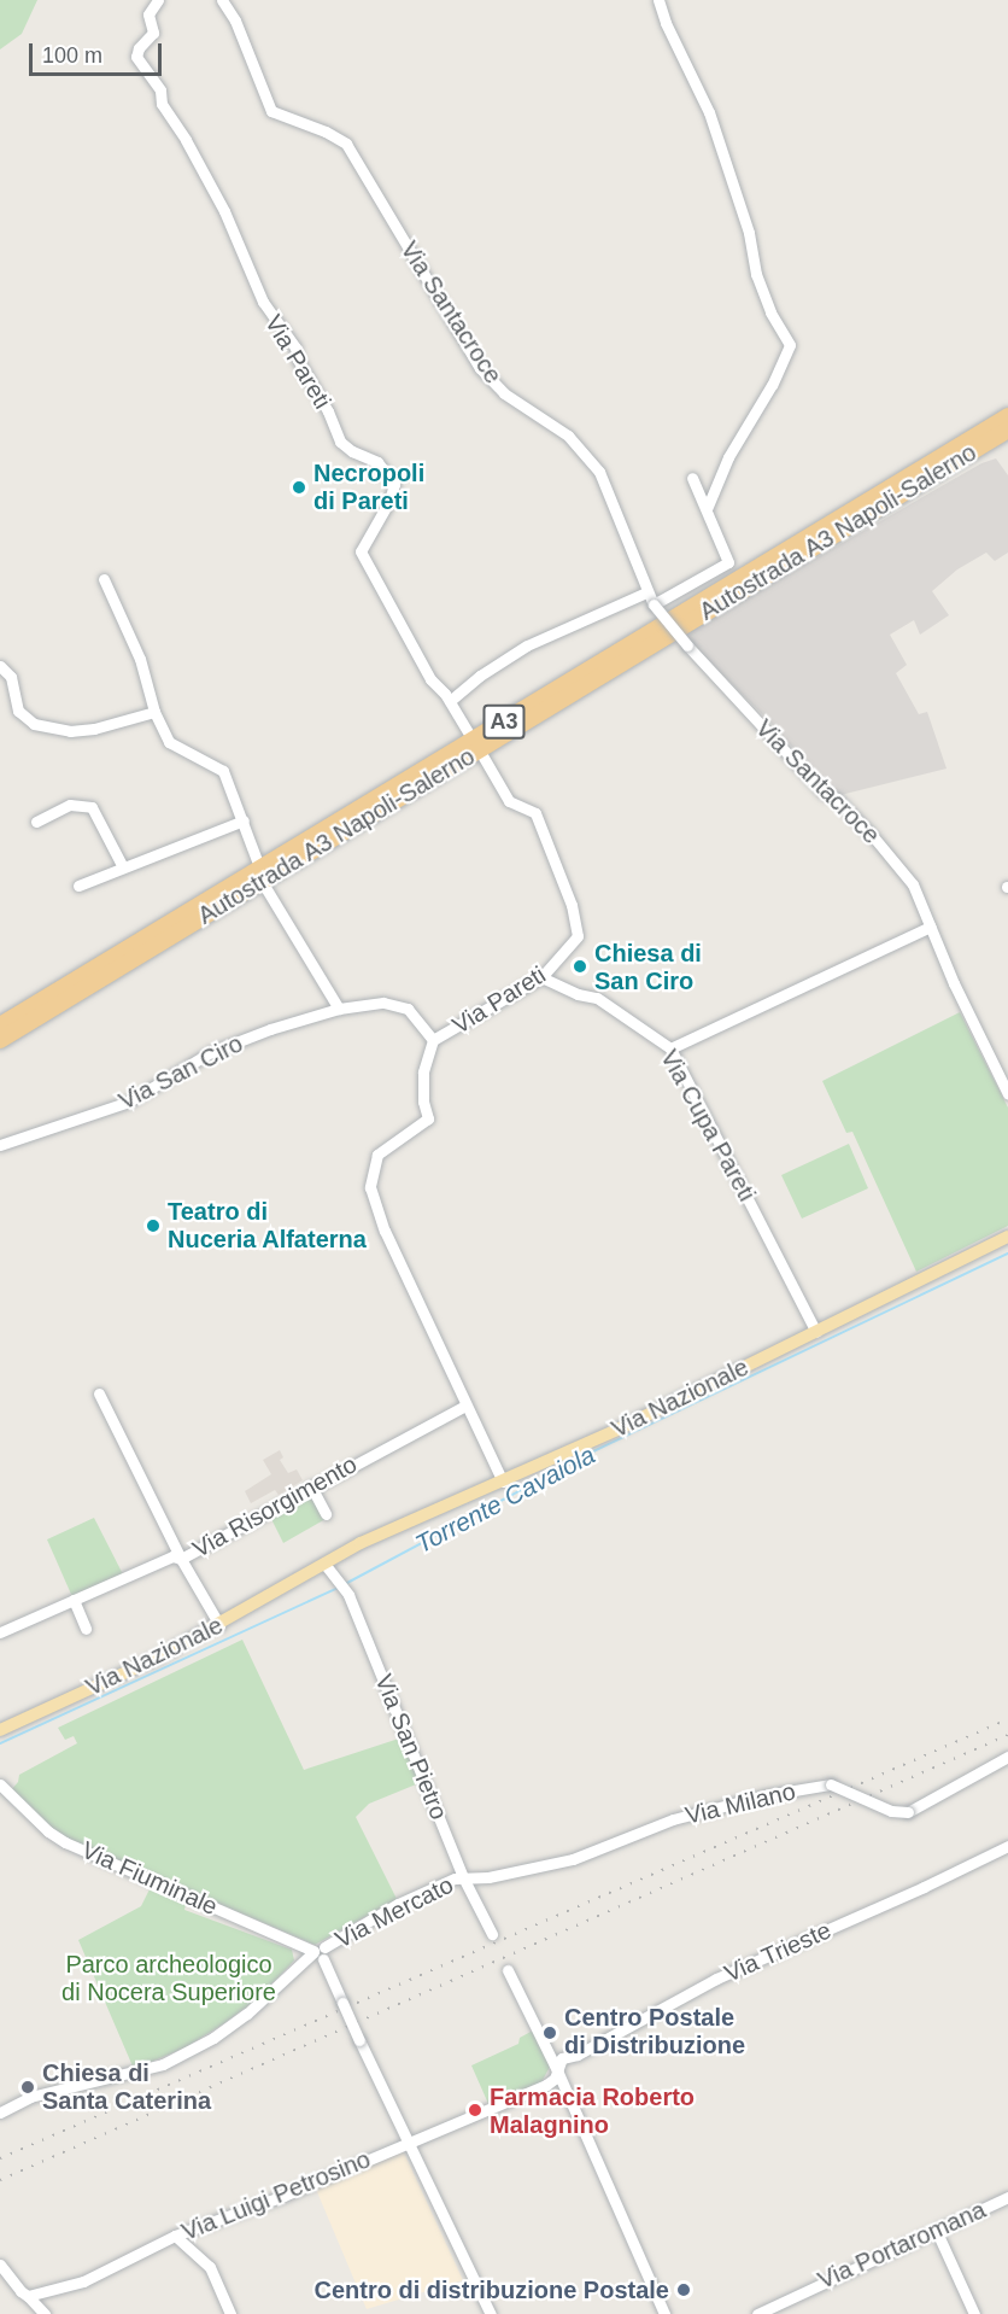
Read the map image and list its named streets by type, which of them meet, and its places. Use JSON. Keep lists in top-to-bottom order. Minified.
{"streets":{"highway":["Autostrada A3 Napoli-Salerno","A3"],"main road":["Via Nazionale"],"street":["Via Santacroce","Via Pareti","Via San Ciro","Via Cupa Pareti","Via Risorgimento","Via San Pietro","Via Milano","Via Fiuminale","Via Mercato","Via Trieste","Via Luigi Petrosino","Via Portaromana"]},"crossings":[["Via Pareti","Via San Ciro"],["Via Pareti","Via Cupa Pareti"],["Via Pareti","Via Nazionale"],["Via Pareti","Via Risorgimento"],["Via Cupa Pareti","Via Nazionale"],["Via Nazionale","Via San Pietro"],["Via San Pietro","Via Milano"],["Via San Pietro","Via Mercato"],["Via Milano","Via Mercato"],["Via Fiuminale","Via Mercato"],["Via Trieste","Via Luigi Petrosino"]],"water":["Torrente Cavaiola"],"parks":["Parco archeologico di Nocera Superiore"],"places":["Necropoli di Pareti","Chiesa di San Ciro","Teatro di Nuceria Alfaterna","Centro Postale di Distribuzione","Chiesa di Santa Caterina","Farmacia Roberto Malagnino","Centro di distribuzione Postale"],"scale_bar":"100 m"}
